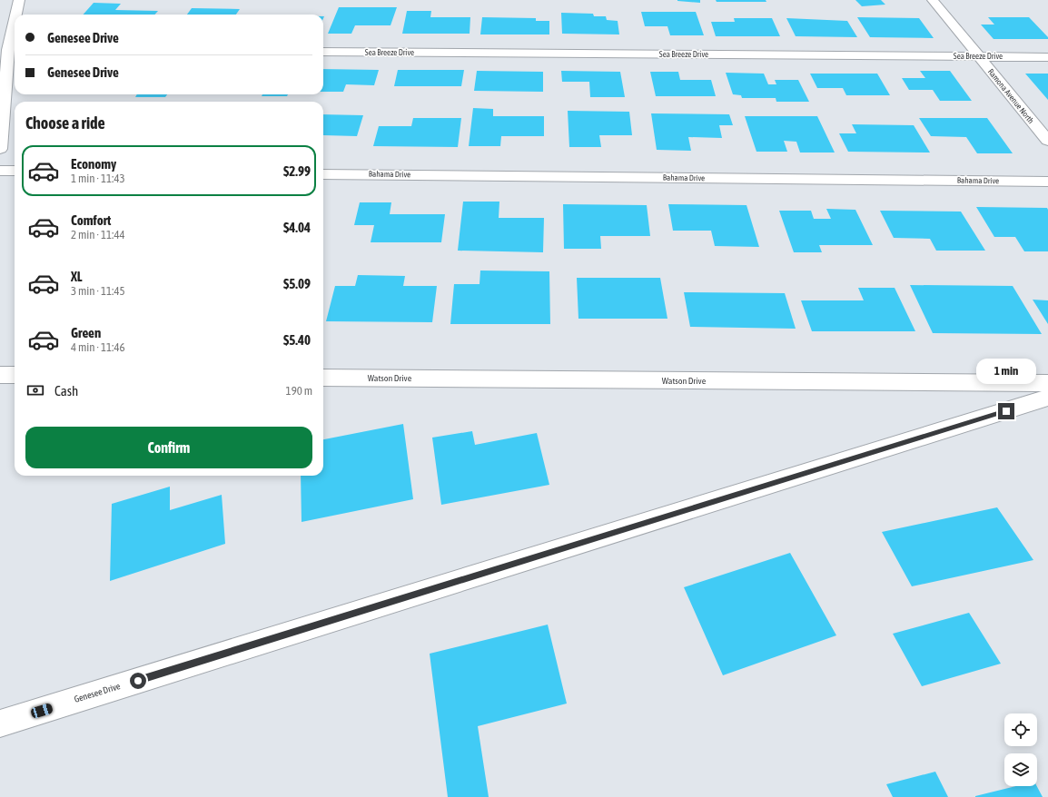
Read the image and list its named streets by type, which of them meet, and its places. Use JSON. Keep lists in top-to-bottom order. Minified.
{"streets":{"street":["Sea Breeze Drive","Ramona Avenue North","Bahama Drive","Watson Drive","Genesee Drive"]},"crossings":[["Sea Breeze Drive","Ramona Avenue North"]],"page":{"banner":["Genesee Drive","Genesee Drive"],"heading":"Choose a ride","list":[{"name":"Economy","note":"1 min · 11:43","value":"$2.99"},{"name":"Comfort","note":"2 min · 11:44","value":"$4.04"},{"name":"XL","note":"3 min · 11:45","value":"$5.09"},{"name":"Green","note":"4 min · 11:46","value":"$5.40"}],"bubble":"1 min","pay":["Cash","190 m"],"buttons":"Confirm"}}
